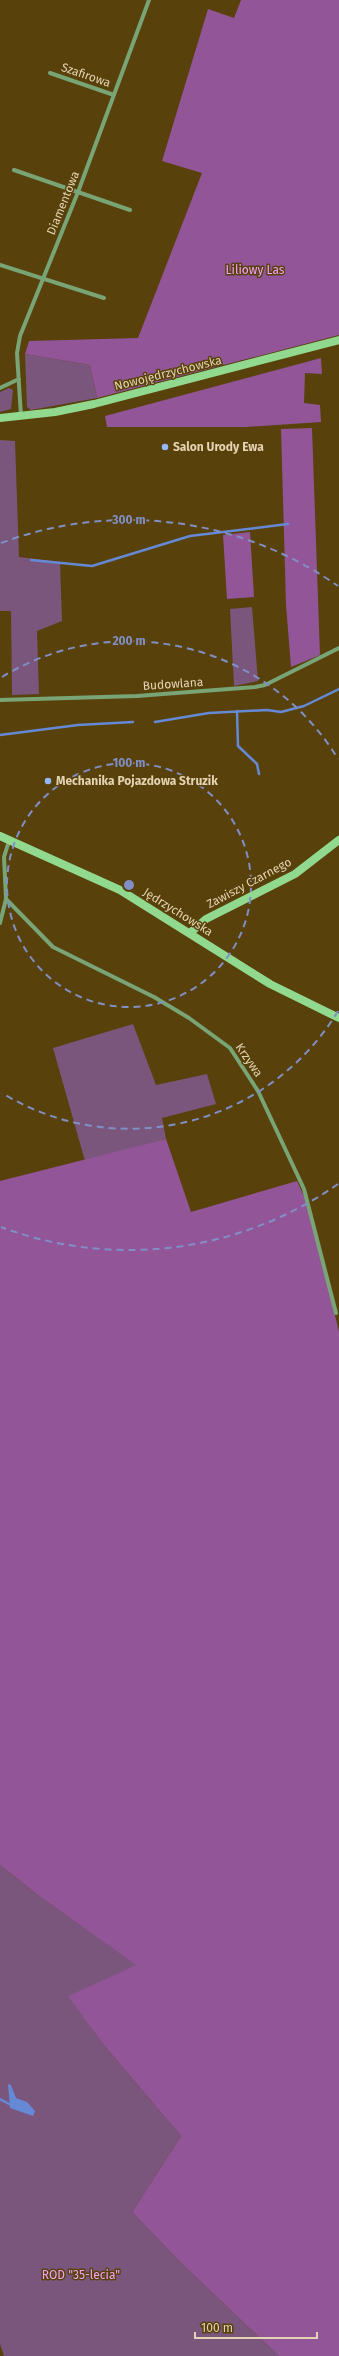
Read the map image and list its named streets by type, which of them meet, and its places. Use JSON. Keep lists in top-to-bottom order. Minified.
{"streets":{"street":["Szafirowa","Diamentowa","Nowojędrzychowska","Budowlana","Zawiszy Czarnego","Jędrzychowska","Krzywa"]},"crossings":[["Szafirowa","Diamentowa"],["Diamentowa","Nowojędrzychowska"],["Zawiszy Czarnego","Jędrzychowska"]],"parks":["Liliowy Las","ROD \"35-lecia\""],"places":["Salon Urody Ewa","Mechanika Pojazdowa Struzik"],"scale_bar":"100 m","rings":["300 m","200 m","100 m"]}
